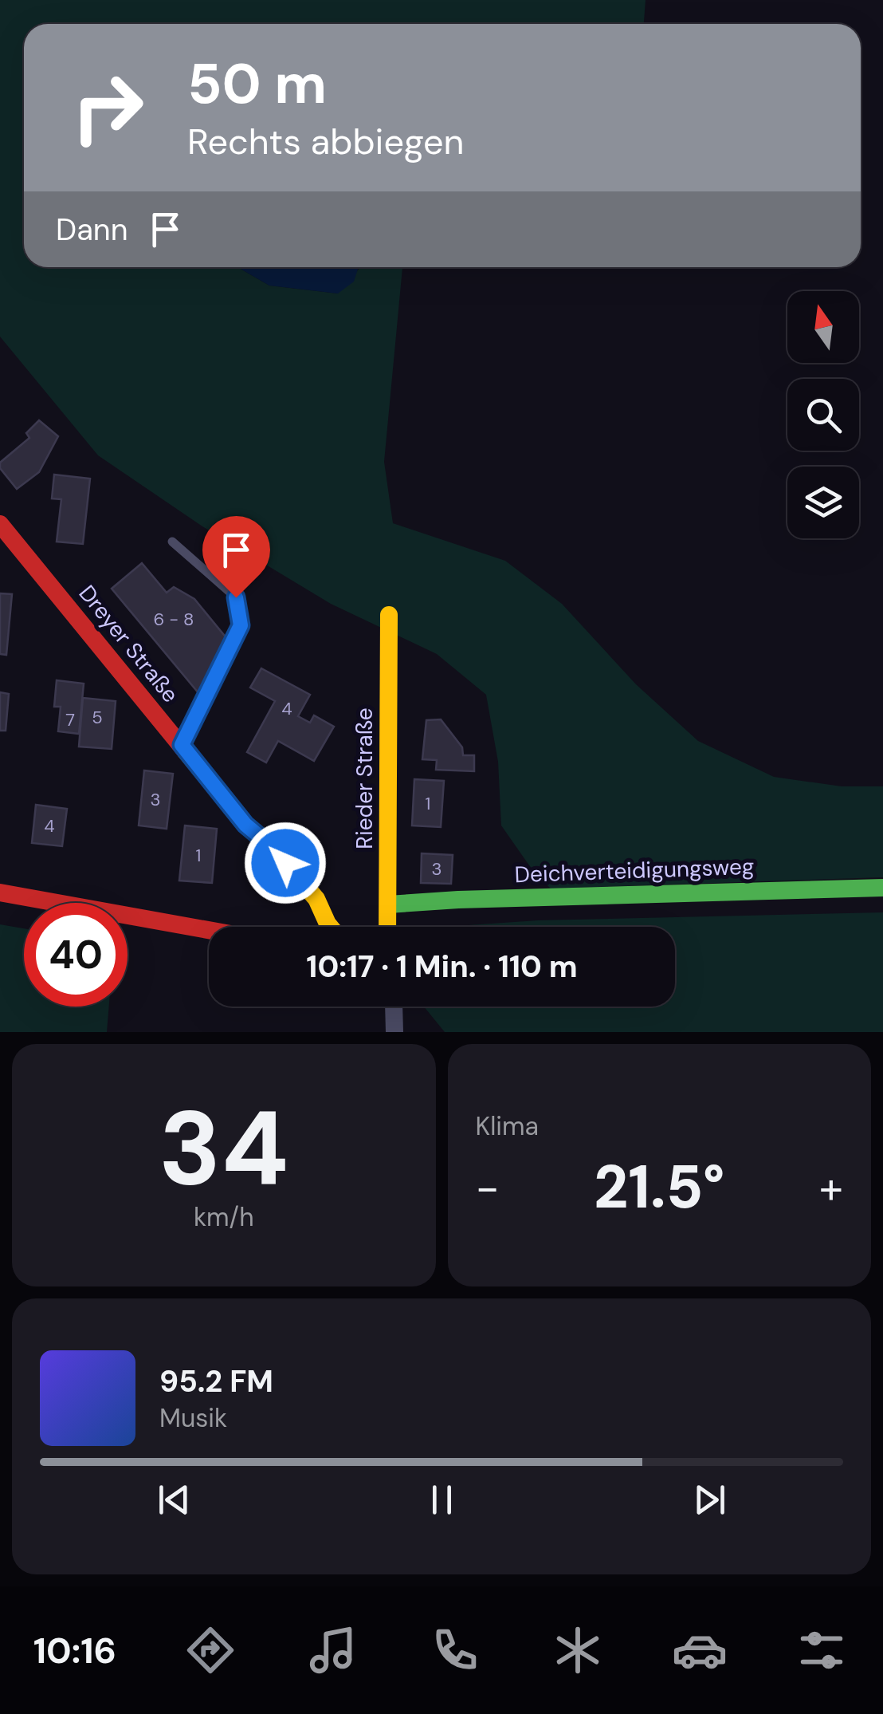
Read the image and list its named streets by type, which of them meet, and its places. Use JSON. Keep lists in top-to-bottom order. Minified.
{"streets":{"street":["Dreyer Straße","Rieder Straße","Deichverteidigungsweg"]},"crossings":[["Rieder Straße","Deichverteidigungsweg"]],"house_numbers":["6 - 8","4","5","7","3","1","4","1","3"],"north":"top","page":{"turn":["50 m","Rechts abbiegen"],"then":"Dann","limit":"40","trip":"10:17 · 1 Min. · 110 m","tile":[["34","km/h"],"Klima"],"heat":["−","21.5°","+"],"song":["95.2 FM","Musik"],"tabs":"10:16"}}
